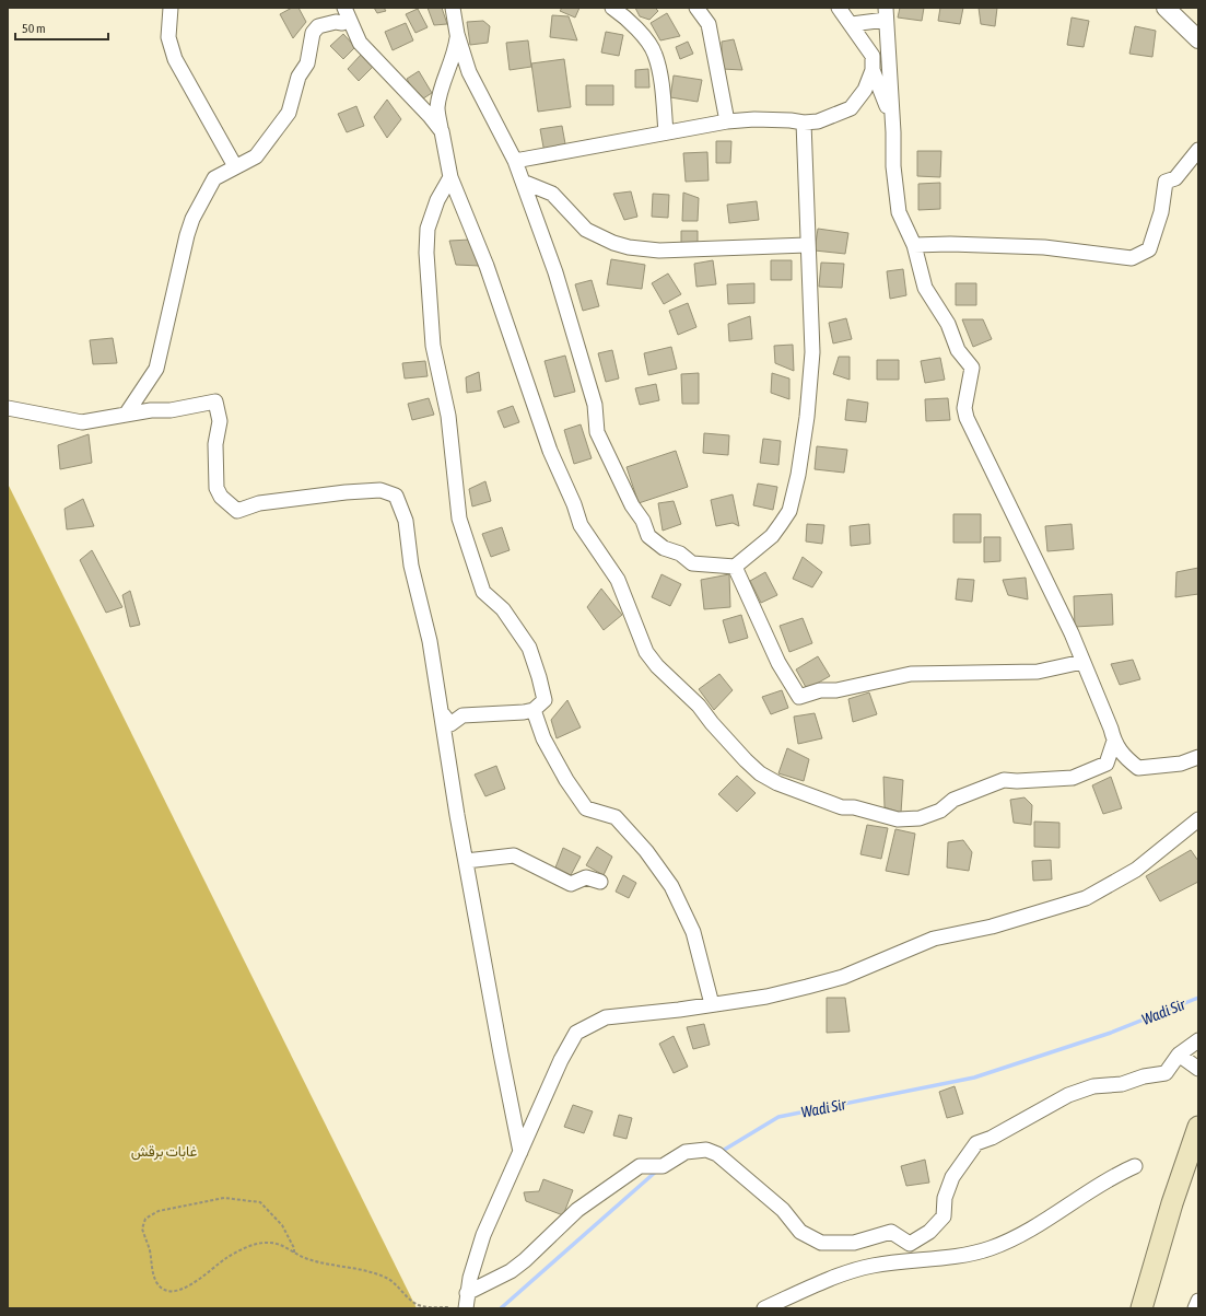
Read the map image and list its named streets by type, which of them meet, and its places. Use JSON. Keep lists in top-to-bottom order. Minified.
{"water":["Wadi Sir"],"parks":["غابات برقش"],"scale_bar":"50 m"}
